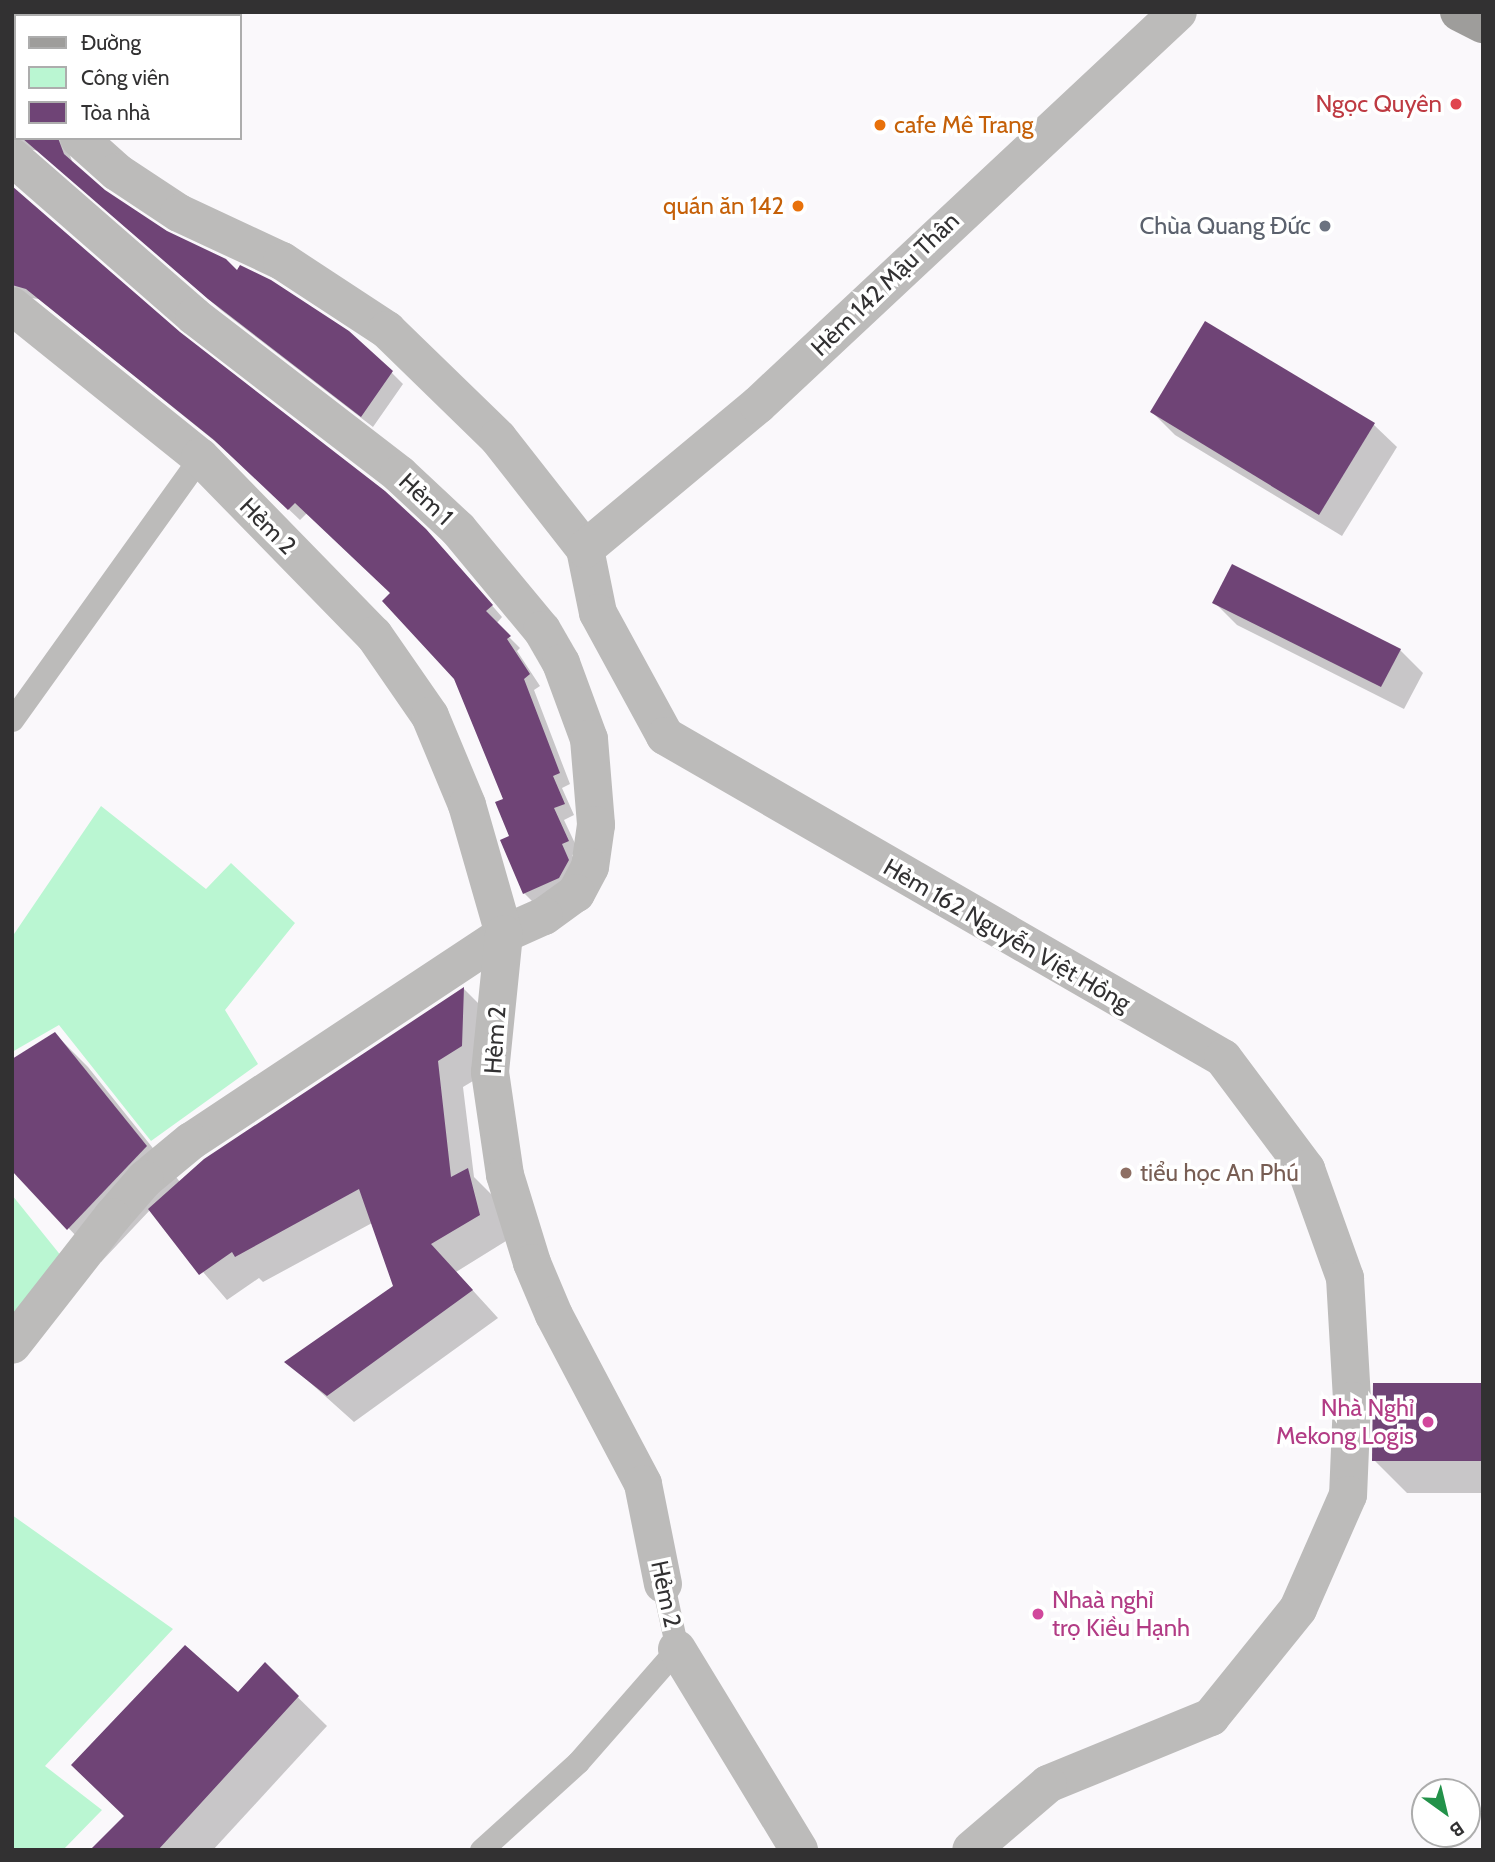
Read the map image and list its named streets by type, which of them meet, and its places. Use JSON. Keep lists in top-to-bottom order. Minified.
{"streets":{"street":["Hẻm 142 Mậu Thân","Hẻm 1","Hẻm 2","Hẻm 162 Nguyễn Việt Hồng"]},"crossings":[["Hẻm 142 Mậu Thân","Hẻm 162 Nguyễn Việt Hồng"],["Hẻm 1","Hẻm 2"]],"places":["Ngọc Quyên","cafe Mê Trang","quán ăn 142","Chùa Quang Đức","tiểu học An Phú","Nhà Nghỉ Mekong Logis","Nhaà nghỉ trọ Kiều Hạnh"],"legend":["Đường","Công viên","Tòa nhà"],"north":"bottom right"}
